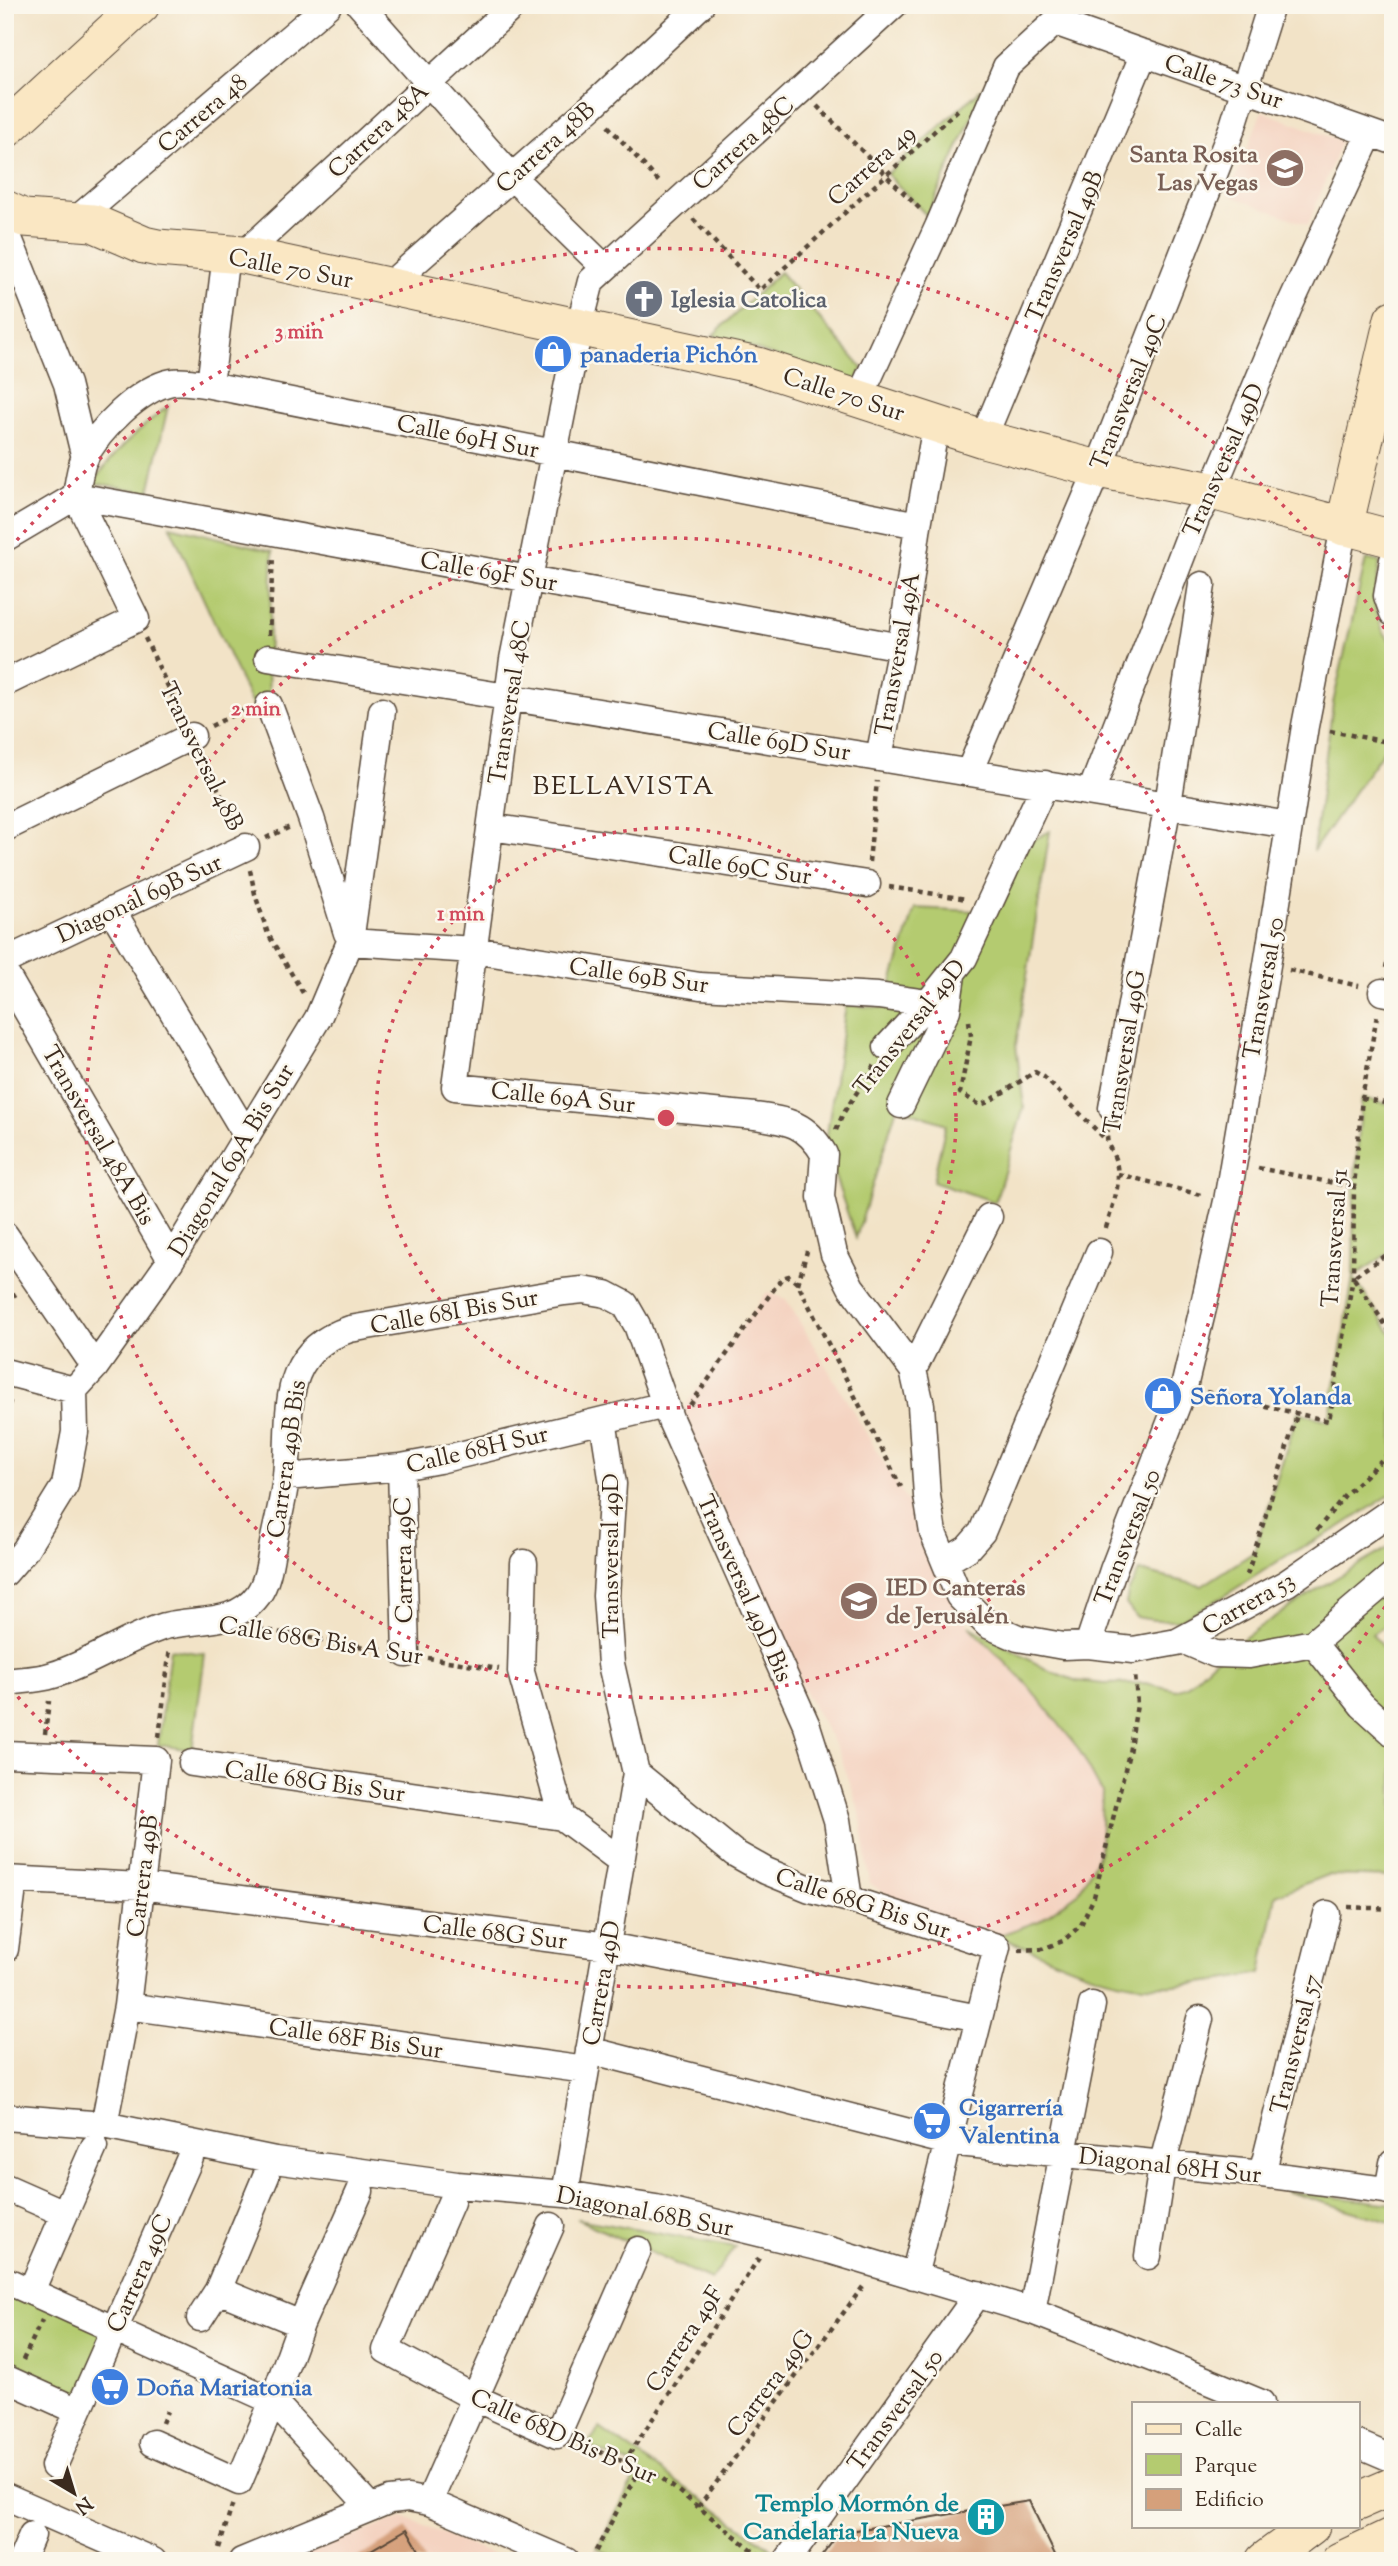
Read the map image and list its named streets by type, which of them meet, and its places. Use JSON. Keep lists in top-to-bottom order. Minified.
{"streets":{"street":["Calle 73 Sur","Carrera 48","Carrera 48A","Carrera 48C","Carrera 48B","Transversal 49B","Calle 70 Sur","Transversal 49C","Calle 69H Sur","Transversal 49D","Calle 69F Sur","Transversal 49A","Transversal 48C","Calle 69D Sur","Calle 69C Sur","Diagonal 69B Sur","Calle 69B Sur","Transversal 50","Transversal 49G","Calle 69A Sur","Transversal 48A Bis","Diagonal 69A Bis Sur","Calle 68I Bis Sur","Calle 68H Sur","Carrera 49B Bis","Carrera 49C","Transversal 49D Bis","Carrera 53","Calle 68G Bis A Sur","Calle 68G Bis Sur","Carrera 49B","Calle 68G Sur","Carrera 49D","Calle 68F Bis Sur","Transversal 57","Diagonal 68H Sur","Diagonal 68B Sur","Calle 68D Bis B Sur"],"path":["Carrera 49","Transversal 48B","Transversal 51","Carrera 49F","Carrera 49G"]},"crossings":[["Calle 73 Sur","Transversal 49B"],["Calle 73 Sur","Transversal 49C"],["Calle 73 Sur","Transversal 49D"],["Carrera 48","Calle 70 Sur"],["Carrera 48A","Calle 70 Sur"],["Carrera 48C","Carrera 49"],["Carrera 48C","Transversal 48C"],["Carrera 48B","Calle 70 Sur"],["Transversal 49B","Calle 70 Sur"],["Calle 70 Sur","Transversal 49C"],["Calle 70 Sur","Transversal 49D"],["Calle 70 Sur","Transversal 49A"],["Calle 70 Sur","Transversal 48C"],["Calle 70 Sur","Transversal 50"],["Transversal 49C","Calle 69D Sur"],["Calle 69H Sur","Calle 69F Sur"],["Calle 69H Sur","Transversal 49A"],["Calle 69H Sur","Transversal 48C"],["Transversal 49D","Calle 69D Sur"],["Transversal 49D","Calle 69B Sur"],["Transversal 49D","Calle 69A Sur"],["Transversal 49D","Calle 68H Sur"],["Transversal 49D","Calle 68G Bis Sur"],["Transversal 49D","Carrera 49D"],["Calle 69F Sur","Transversal 49A"],["Calle 69F Sur","Transversal 48C"],["Transversal 49A","Calle 69D Sur"],["Transversal 49A","Calle 69C Sur"],["Transversal 48C","Calle 69D Sur"],["Transversal 48C","Calle 69C Sur"],["Transversal 48C","Calle 69B Sur"],["Transversal 48C","Calle 69A Sur"],["Calle 69D Sur","Transversal 50"],["Calle 69D Sur","Transversal 49G"],["Transversal 48B","Diagonal 69B Sur"],["Transversal 48B","Diagonal 69A Bis Sur"],["Calle 69B Sur","Diagonal 69A Bis Sur"],["Transversal 50","Carrera 53"],["Transversal 50","Diagonal 68B Sur"],["Transversal 48A Bis","Diagonal 69A Bis Sur"],["Calle 68I Bis Sur","Carrera 49B Bis"],["Calle 68I Bis Sur","Transversal 49D Bis"],["Calle 68H Sur","Carrera 49B Bis"],["Calle 68H Sur","Carrera 49C"],["Calle 68H Sur","Transversal 49D Bis"],["Carrera 49B Bis","Calle 68G Bis A Sur"],["Carrera 49C","Calle 68G Bis A Sur"],["Transversal 49D Bis","Calle 68G Bis Sur"],["Calle 68G Bis Sur","Carrera 49D"],["Carrera 49B","Calle 68G Sur"],["Carrera 49B","Calle 68F Bis Sur"],["Carrera 49B","Diagonal 68B Sur"],["Calle 68G Sur","Carrera 49D"],["Carrera 49D","Calle 68F Bis Sur"],["Carrera 49D","Diagonal 68B Sur"],["Calle 68F Bis Sur","Diagonal 68H Sur"],["Transversal 57","Diagonal 68H Sur"],["Diagonal 68B Sur","Carrera 49F"],["Carrera 49F","Calle 68D Bis B Sur"],["Carrera 49G","Calle 68D Bis B Sur"]],"districts":["BELLAVISTA"],"places":{"school or university":["Santa Rosita Las Vegas","IED Canteras de Jerusalén"],"church":["Iglesia Catolica"],"shop":["panaderia Pichón","Señora Yolanda"],"supermarket":["Cigarrería Valentina","Doña Mariatonia"],"building":["Templo Mormón de Candelaria La Nueva"]},"legend":["Calle","Parque","Edificio"],"north":"bottom right","rings":["3 min","2 min","1 min"]}
